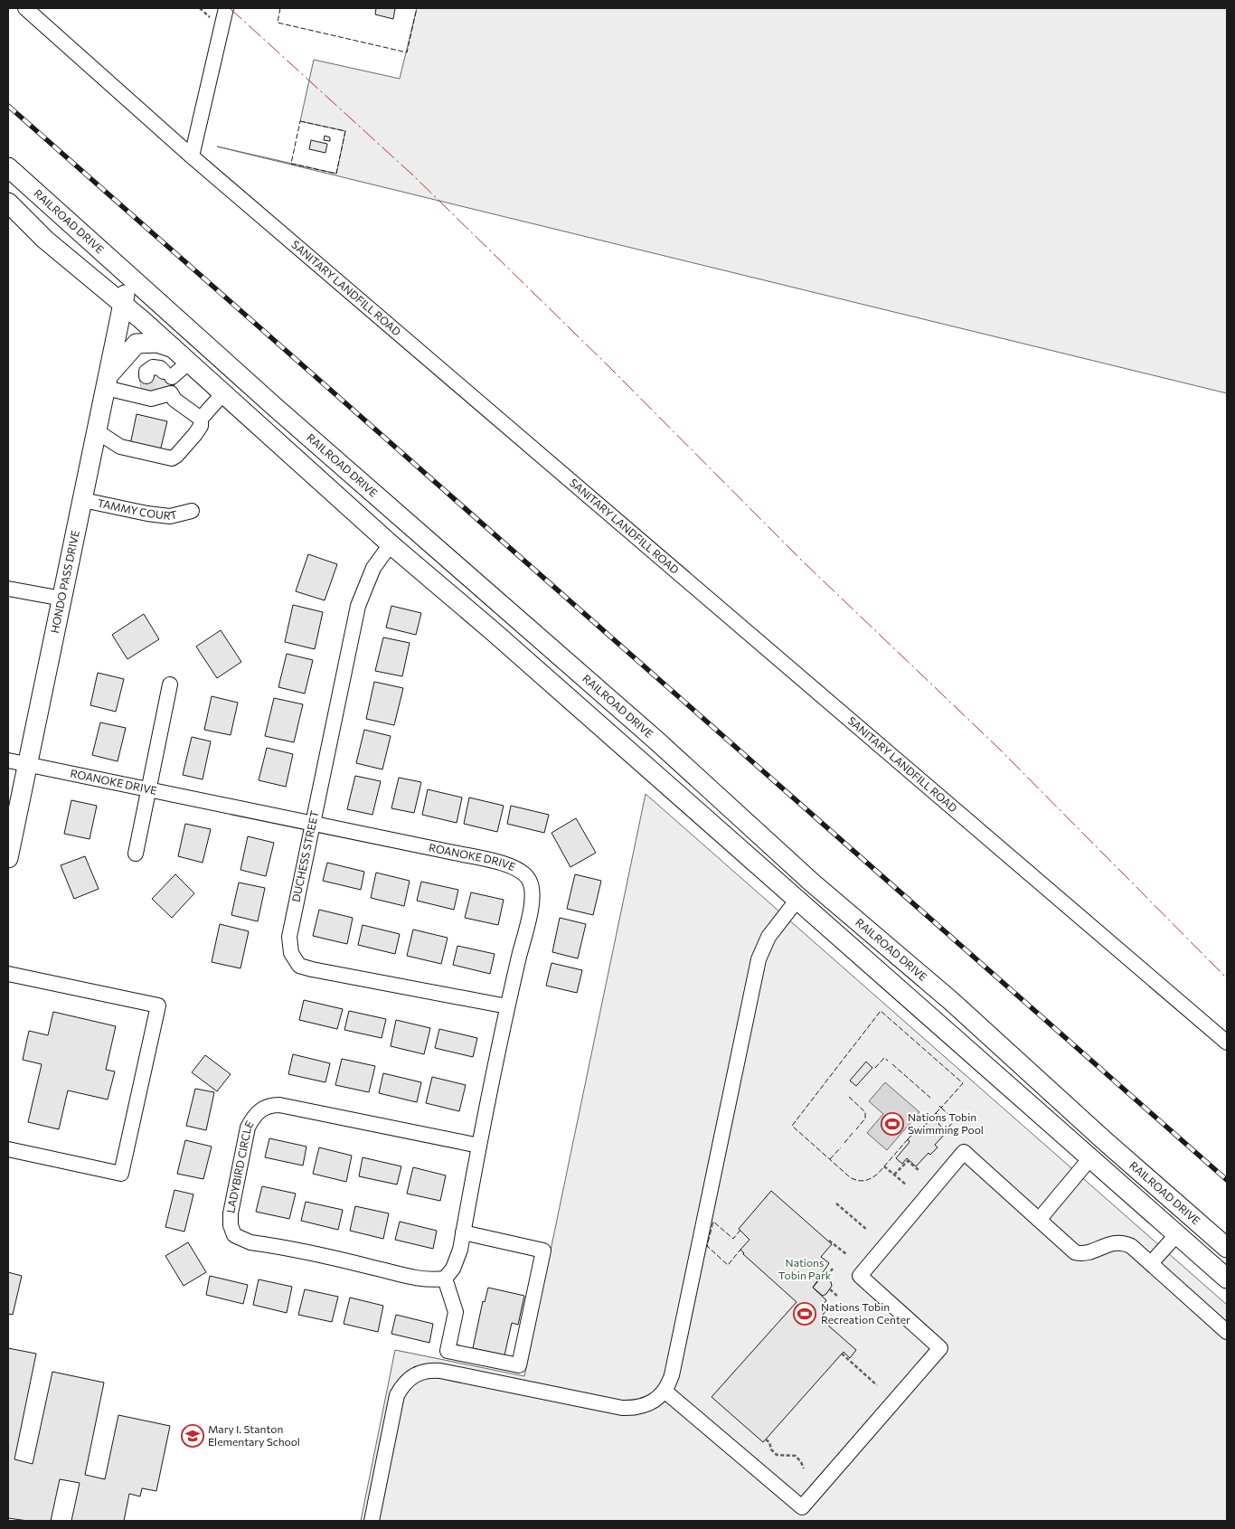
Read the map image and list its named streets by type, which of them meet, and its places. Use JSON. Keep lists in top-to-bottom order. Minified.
{"streets":{"main road":["RAILROAD DRIVE","HONDO PASS DRIVE"],"street":["SANITARY LANDFILL ROAD","TAMMY COURT","ROANOKE DRIVE","DUCHESS STREET","LADYBIRD CIRCLE"]},"crossings":[["RAILROAD DRIVE","HONDO PASS DRIVE"],["TAMMY COURT","HONDO PASS DRIVE"],["HONDO PASS DRIVE","ROANOKE DRIVE"],["ROANOKE DRIVE","DUCHESS STREET"],["ROANOKE DRIVE","LADYBIRD CIRCLE"]],"parks":["Nations Tobin Park"],"places":{"sports":["Nations Tobin Swimming Pool","Nations Tobin Recreation Center"],"school or university":["Mary I. Stanton Elementary School"]}}
